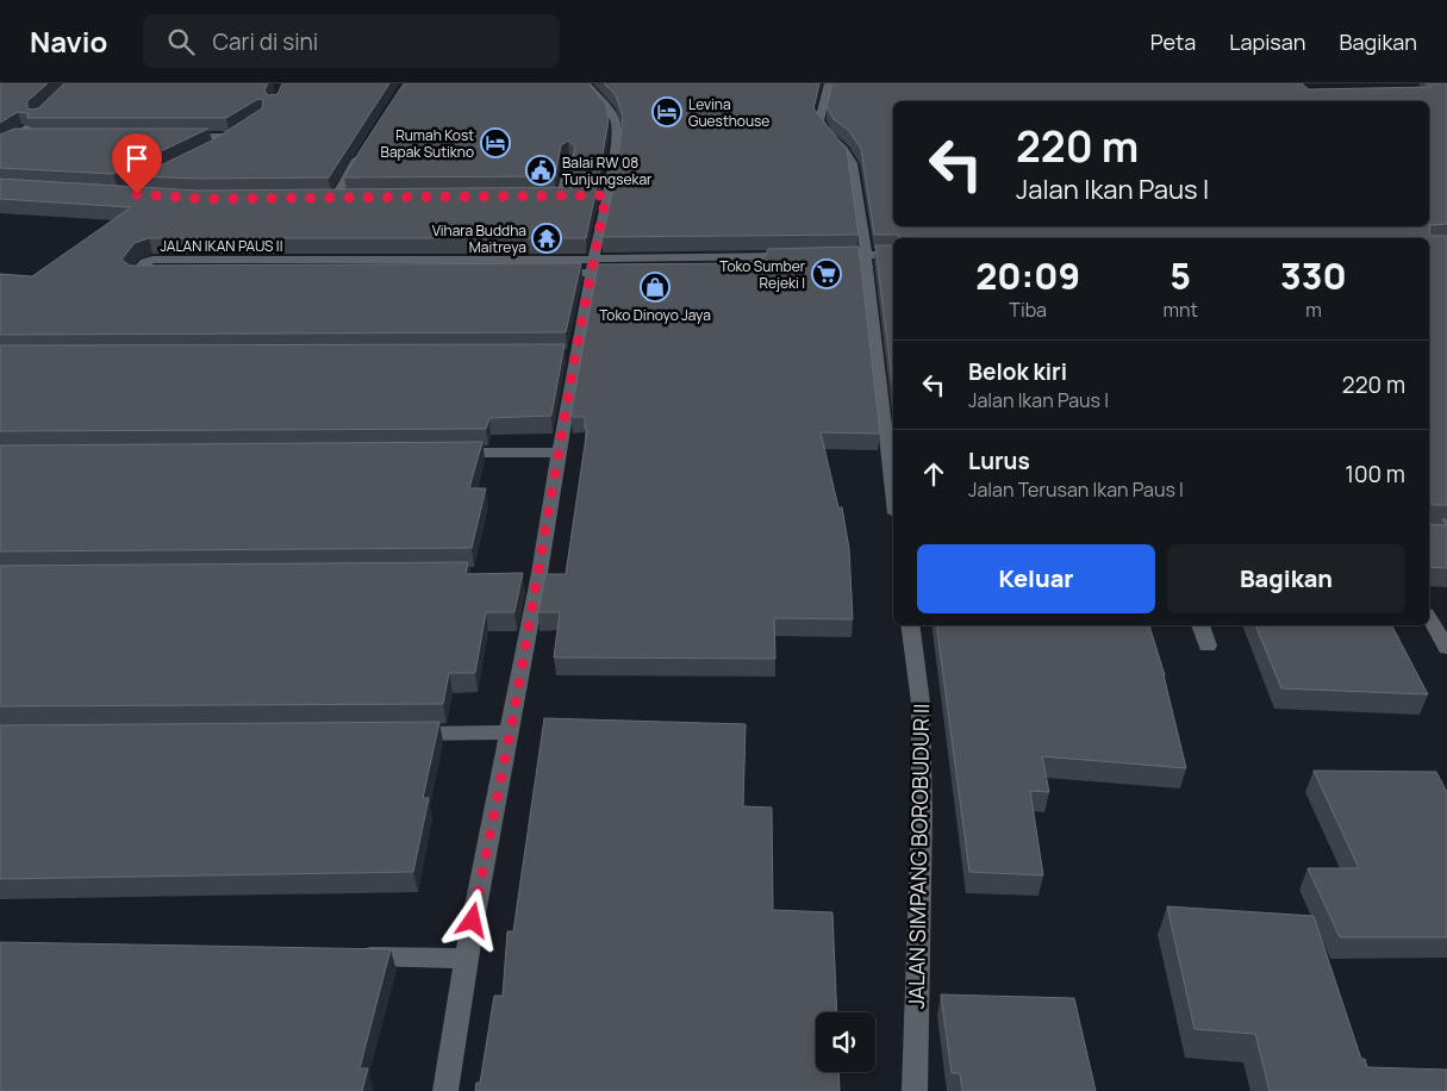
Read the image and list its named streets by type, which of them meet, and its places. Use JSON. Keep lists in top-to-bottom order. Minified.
{"streets":{"street":["JALAN IKAN PAUS II","JALAN SIMPANG BOROBUDUR II"]},"places":{"hotel":["Levina Guesthouse","Rumah Kost Bapak Sutikno"],"public building":["Balai RW 08 Tunjungsekar"],"temple":["Vihara Buddha Maitreya"],"supermarket":["Toko Sumber Rejeki I"],"shop":["Toko Dinoyo Jaya"]},"page":{"header":"Navio","search":"Cari di sini","nav":["Peta","Lapisan","Bagikan"],"turn":["220 m","Jalan Ikan Paus I"],"eta":["20:09","Tiba","5","mnt","330","m"],"list":[{"name":"Belok kiri","note":"Jalan Ikan Paus I","value":"220 m"},{"name":"Lurus","note":"Jalan Terusan Ikan Paus I","value":"100 m"}],"buttons":["Keluar","Bagikan"]}}
